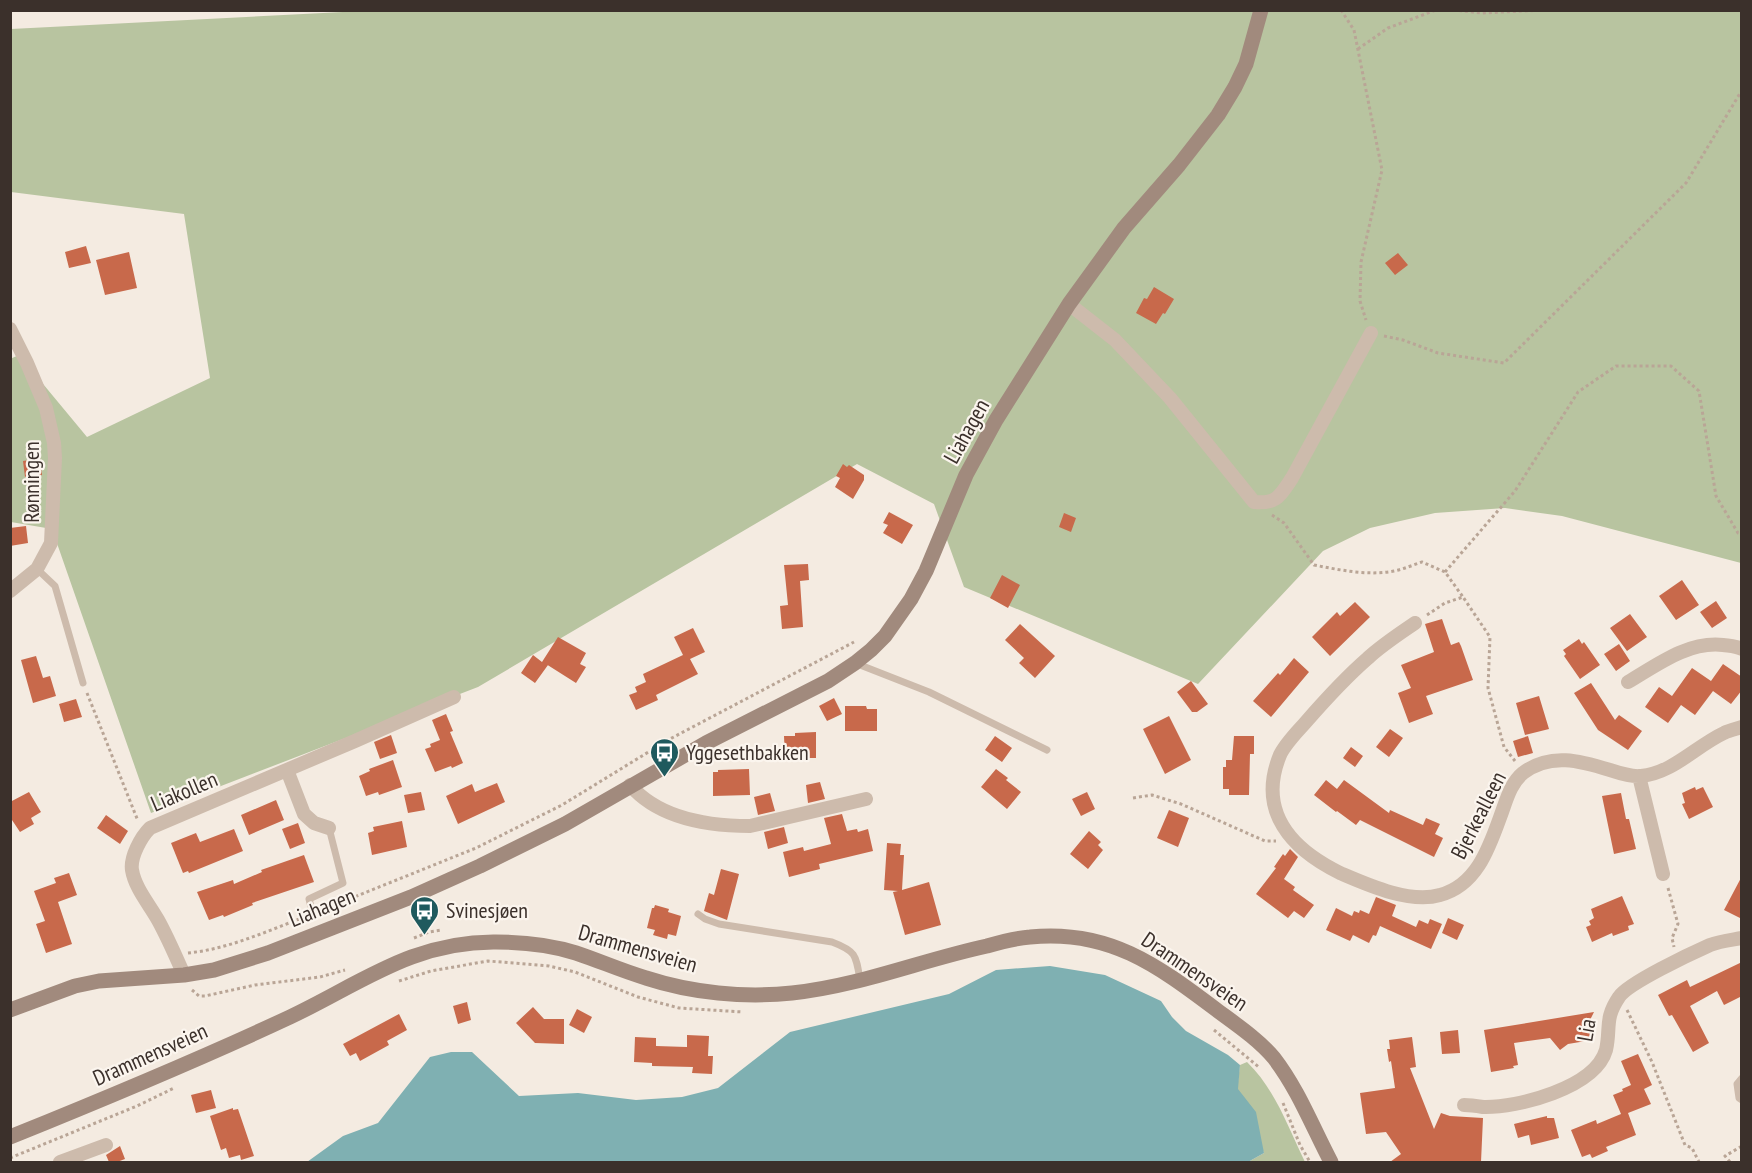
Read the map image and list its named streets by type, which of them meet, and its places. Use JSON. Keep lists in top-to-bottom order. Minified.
{"streets":{"main road":["Liahagen","Drammensveien"],"street":["Rønningen","Liakollen","Bjerkealleen","Lia"]},"crossings":[["Liahagen","Liakollen"]],"places":{"bus stop":["Yggesethbakken","Svinesjøen"]}}
